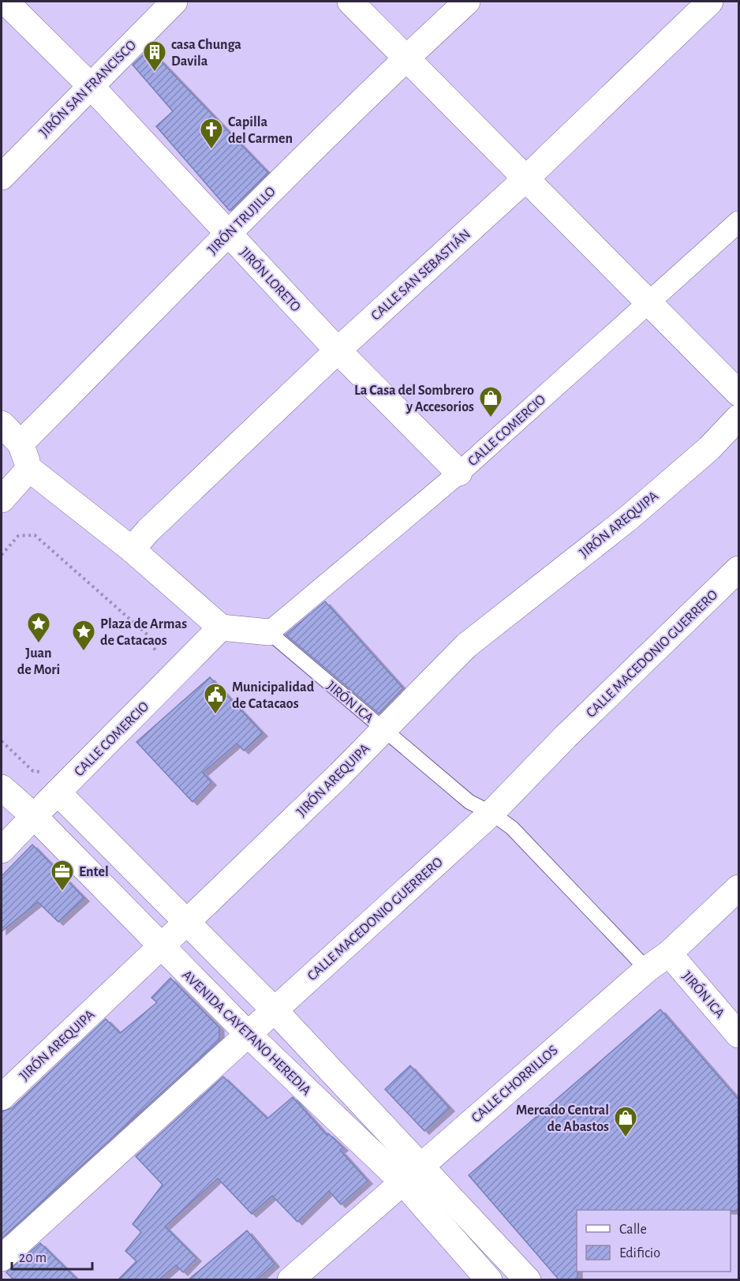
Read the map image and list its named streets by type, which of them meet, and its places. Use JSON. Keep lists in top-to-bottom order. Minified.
{"streets":{"street":["JIRÓN SAN FRANCISCO","JIRÓN TRUJILLO","CALLE SAN SEBASTIÁN","JIRÓN LORETO","CALLE COMERCIO","JIRÓN AREQUIPA","CALLE MACEDONIO GUERRERO","JIRÓN ICA","AVENIDA CAYETANO HEREDIA","CALLE CHORRILLOS"]},"crossings":[["JIRÓN SAN FRANCISCO","JIRÓN LORETO"],["JIRÓN TRUJILLO","JIRÓN LORETO"],["CALLE SAN SEBASTIÁN","JIRÓN LORETO"],["JIRÓN LORETO","CALLE COMERCIO"],["CALLE COMERCIO","JIRÓN ICA"],["CALLE COMERCIO","AVENIDA CAYETANO HEREDIA"],["JIRÓN AREQUIPA","JIRÓN ICA"],["JIRÓN AREQUIPA","AVENIDA CAYETANO HEREDIA"],["CALLE MACEDONIO GUERRERO","JIRÓN ICA"],["CALLE MACEDONIO GUERRERO","AVENIDA CAYETANO HEREDIA"],["JIRÓN ICA","CALLE CHORRILLOS"],["AVENIDA CAYETANO HEREDIA","CALLE CHORRILLOS"]],"places":{"building":["casa Chunga Davila"],"church":["Capilla del Carmen"],"shop":["La Casa del Sombrero y Accesorios","Mercado Central de Abastos"],"place":["Juan de Mori","Plaza de Armas de Catacaos"],"public building":["Municipalidad de Catacaos"],"office":["Entel"]},"legend":["Calle","Edificio"],"scale_bar":"20 m"}
